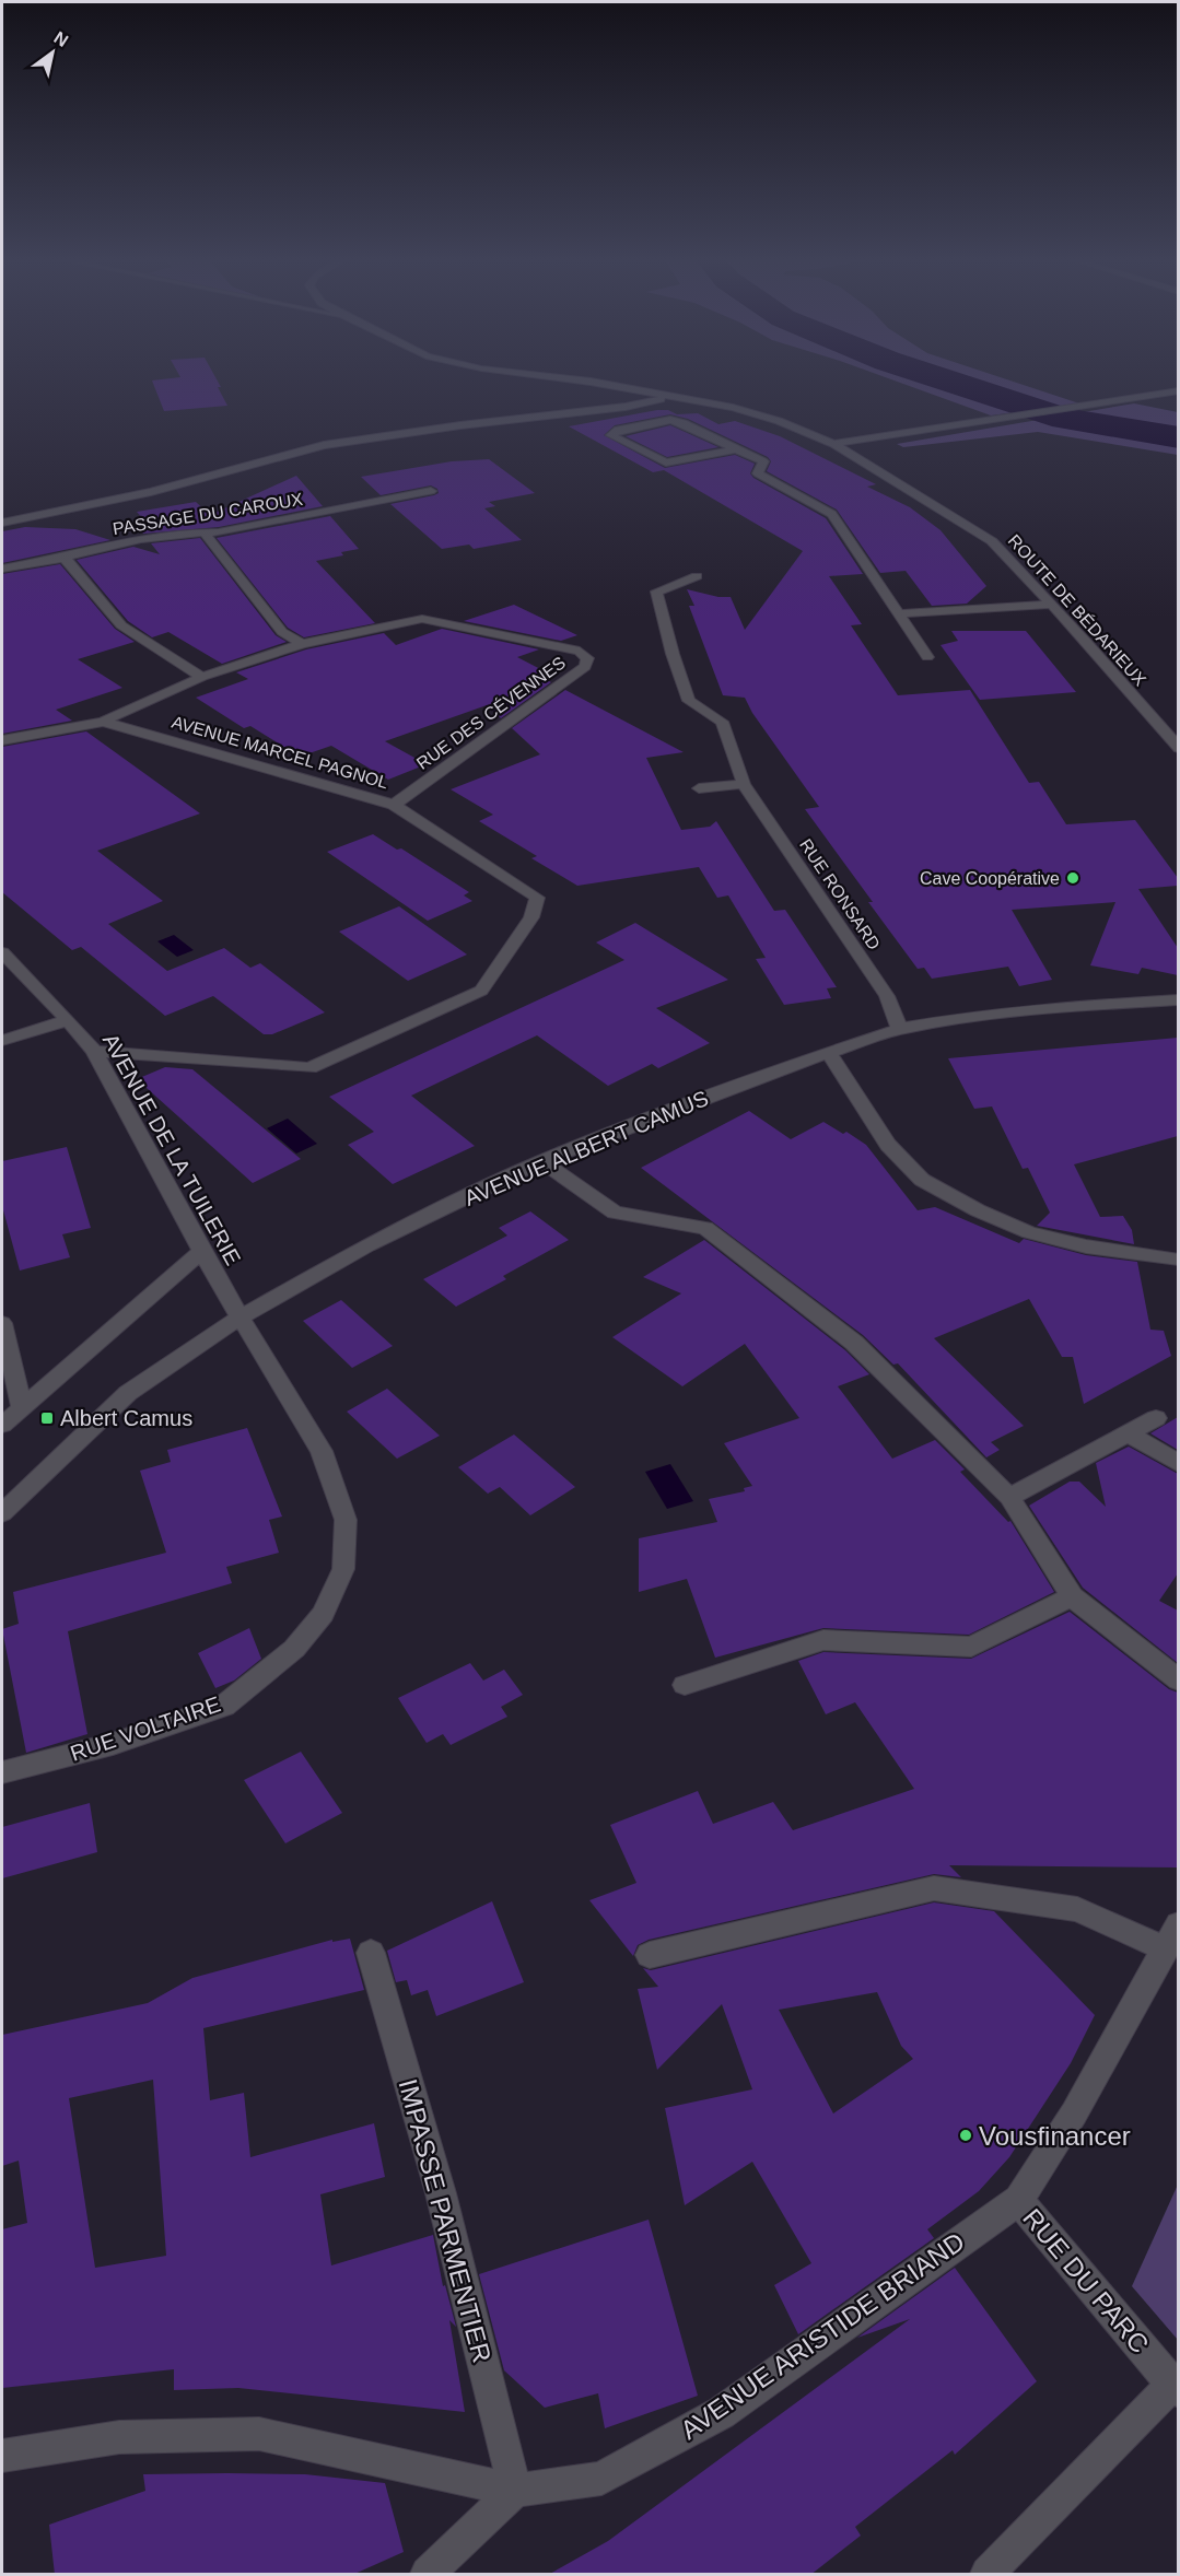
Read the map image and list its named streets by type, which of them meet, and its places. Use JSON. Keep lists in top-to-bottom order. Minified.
{"streets":{"street":["PASSAGE DU CAROUX","ROUTE DE BÉDARIEUX","RUE DES CÉVENNES","AVENUE MARCEL PAGNOL","RUE RONSARD","AVENUE ALBERT CAMUS","AVENUE DE LA TUILERIE","RUE VOLTAIRE","IMPASSE PARMENTIER","RUE DU PARC","AVENUE ARISTIDE BRIAND"]},"crossings":[["RUE DES CÉVENNES","AVENUE MARCEL PAGNOL"],["AVENUE MARCEL PAGNOL","AVENUE DE LA TUILERIE"],["RUE RONSARD","AVENUE ALBERT CAMUS"],["AVENUE ALBERT CAMUS","AVENUE DE LA TUILERIE"],["AVENUE ALBERT CAMUS","RUE VOLTAIRE"],["AVENUE DE LA TUILERIE","RUE VOLTAIRE"],["IMPASSE PARMENTIER","AVENUE ARISTIDE BRIAND"],["RUE DU PARC","AVENUE ARISTIDE BRIAND"]],"places":{"other":["Cave Coopérative","Vousfinancer"],"transit":["Albert Camus"]},"north":"top right"}
